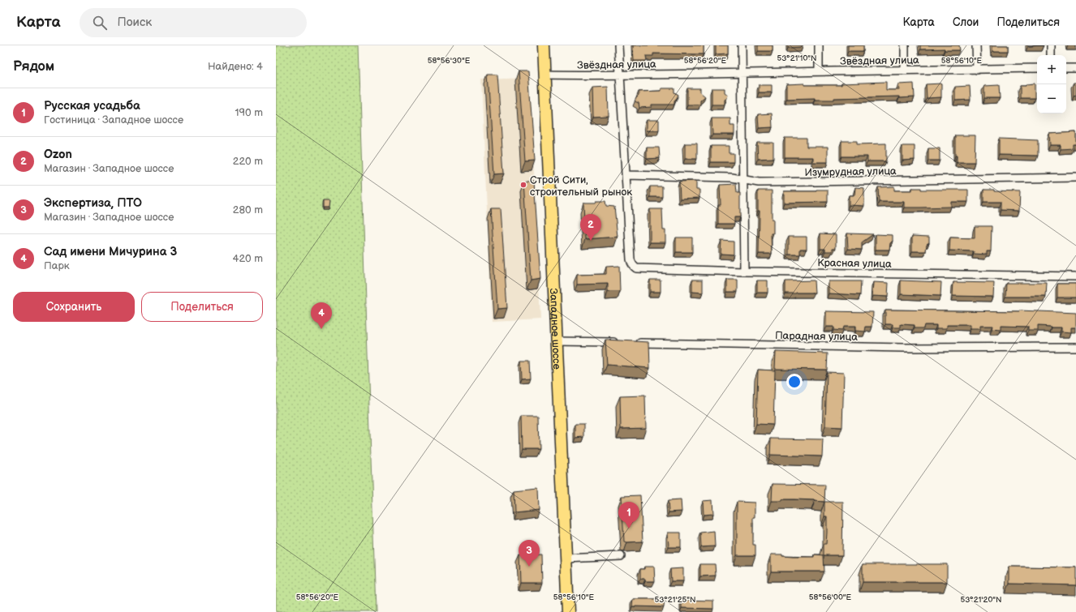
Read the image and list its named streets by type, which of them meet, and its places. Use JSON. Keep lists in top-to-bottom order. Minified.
{"streets":{"main road":["Западное шоссе"],"street":["Звёздная улица","Изумрудная улица","Красная улица","Парадная улица"]},"crossings":[["Звёздная улица","Западное шоссе"],["Изумрудная улица","Красная улица"]],"places":["Строй Сити, строительный рынок"],"page":{"header":"Карта","search":"Поиск","nav":["Карта","Слои","Поделиться"],"heading":["Рядом","Найдено: 4"],"map_buttons":["+","−"],"list":[{"mark":"1","name":"Русская усадьба","note":"Гостиница · Западное шоссе","value":"190 m"},{"mark":"2","name":"Ozon","note":"Магазин · Западное шоссе","value":"220 m"},{"mark":"3","name":"Экспертиза, ПТО","note":"Магазин · Западное шоссе","value":"280 m"},{"mark":"4","name":"Сад имени Мичурина 3","note":"Парк","value":"420 m"}],"pins":["2","4","1","3"],"buttons":["Сохранить","Поделиться"]},"coordinates":["53°21'10\"N","58°56'30\"E","58°56'20\"E","58°56'10\"E","58°56'00\"E","53°21'25\"N","53°21'20\"N"]}
